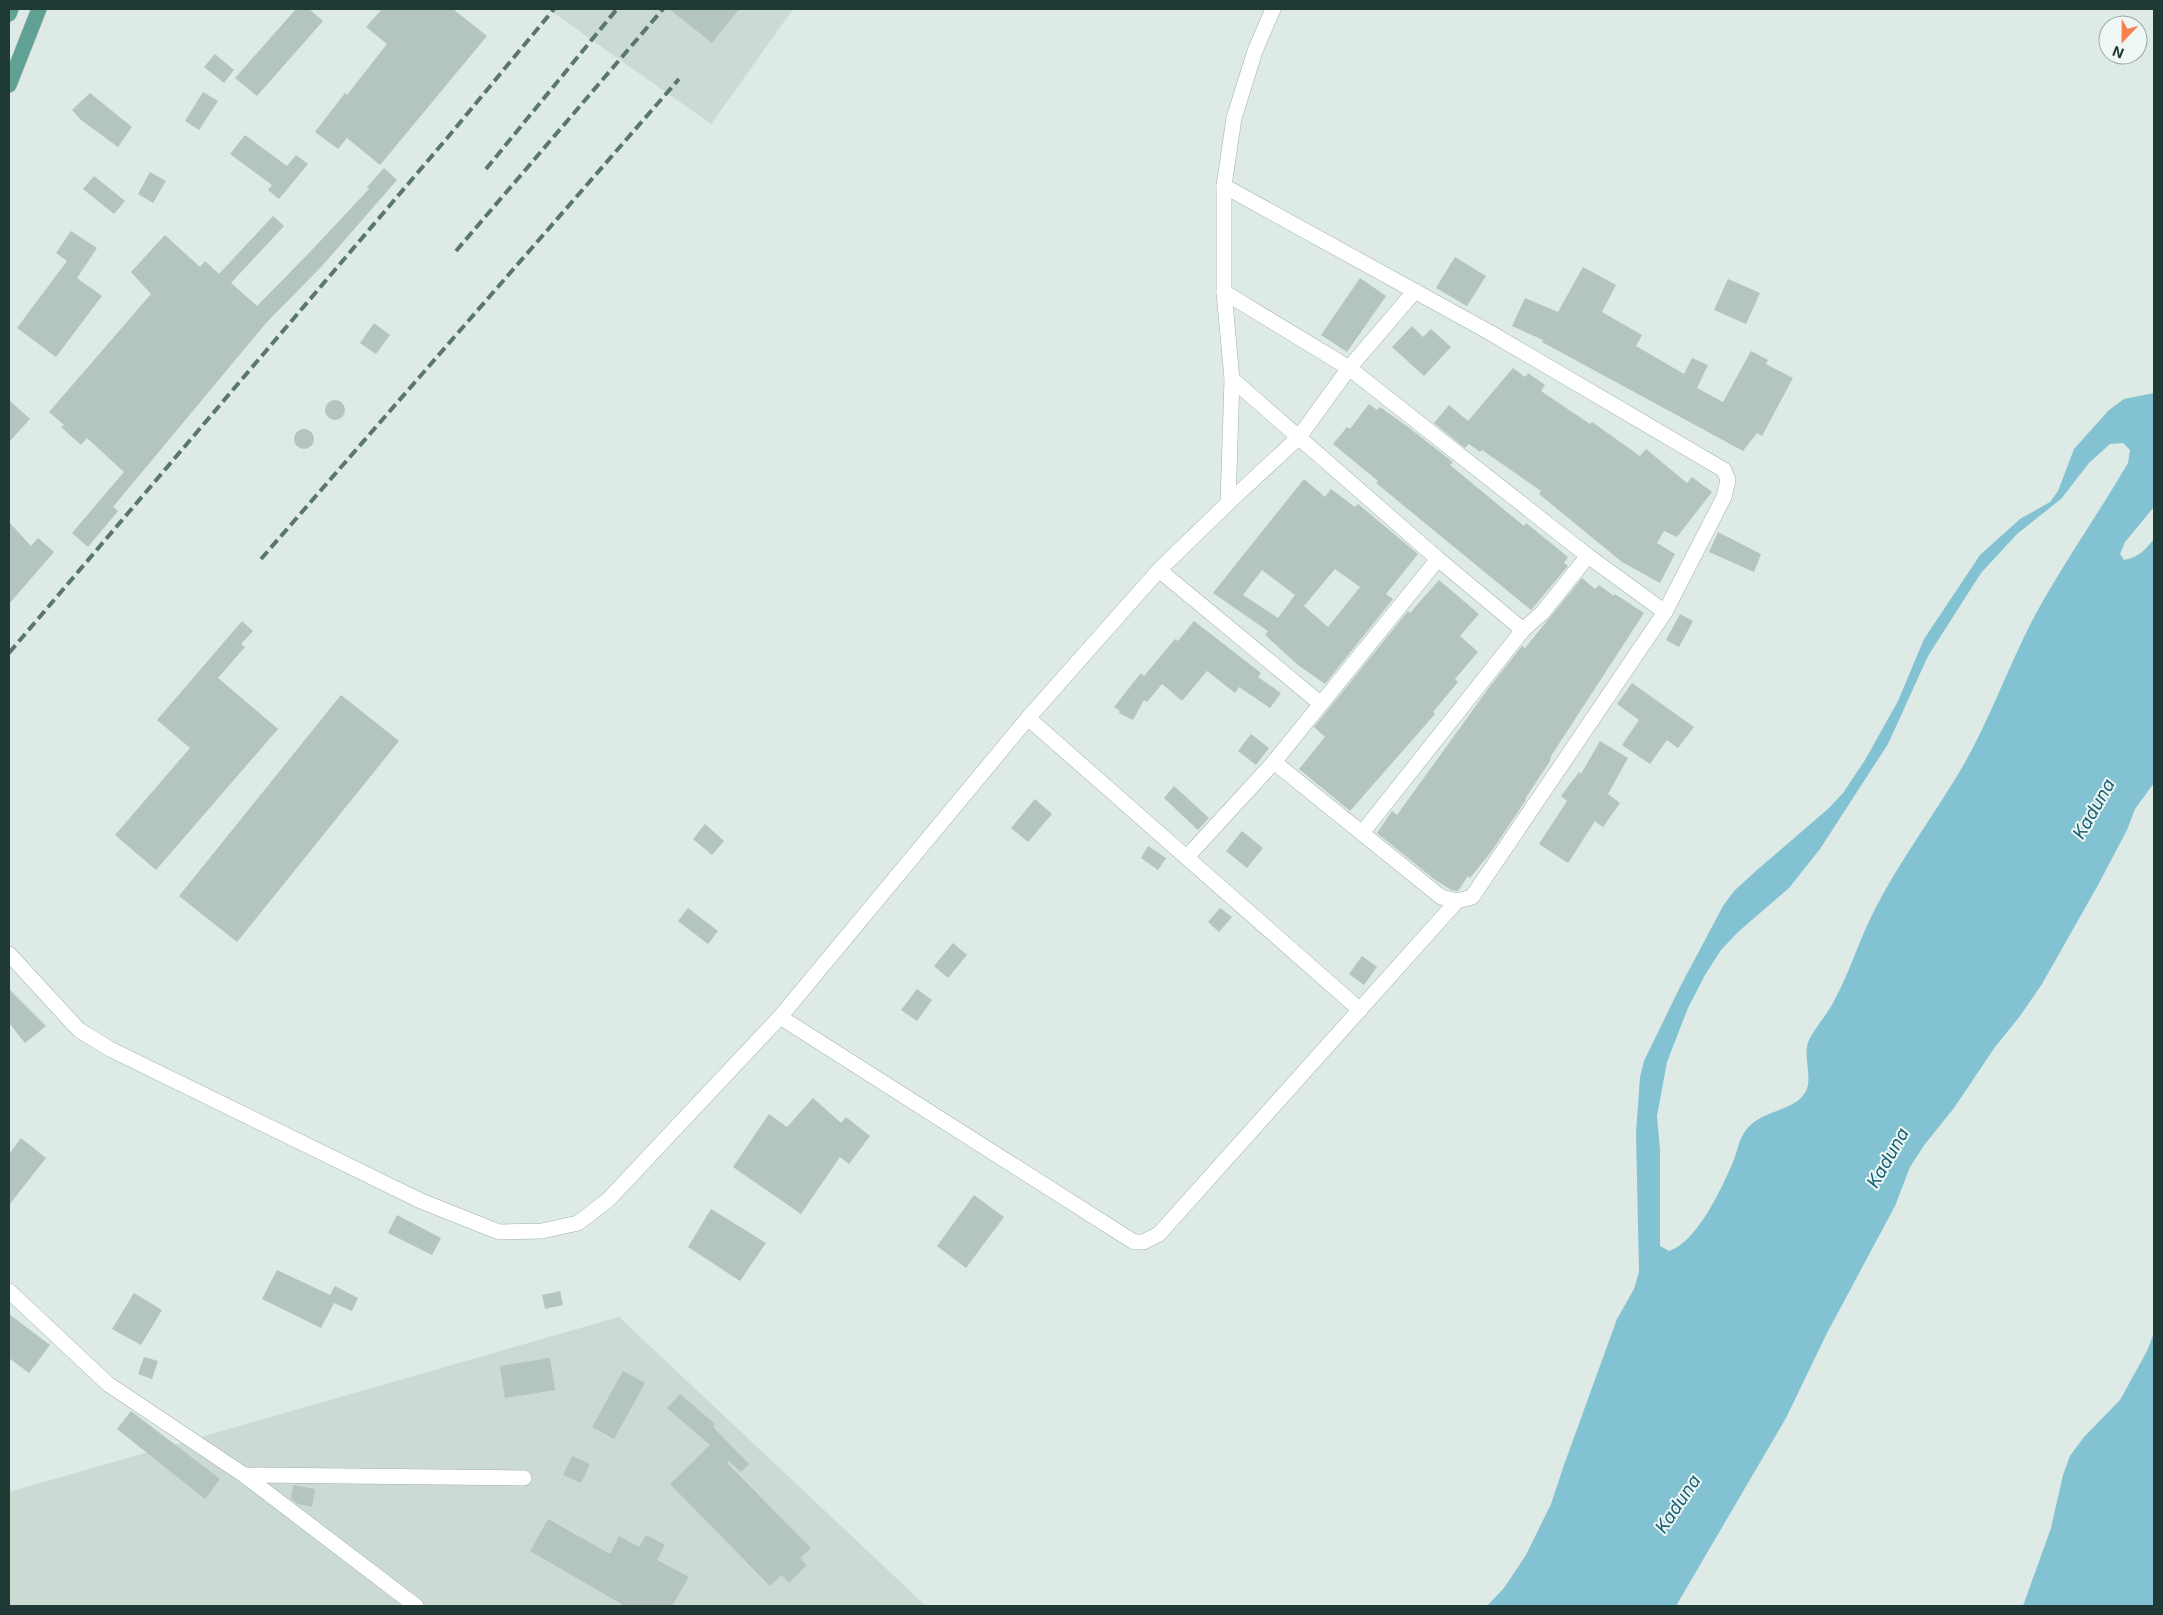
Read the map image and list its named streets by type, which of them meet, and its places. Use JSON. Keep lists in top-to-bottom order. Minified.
{"water":["Kaduna"],"north":"bottom"}
